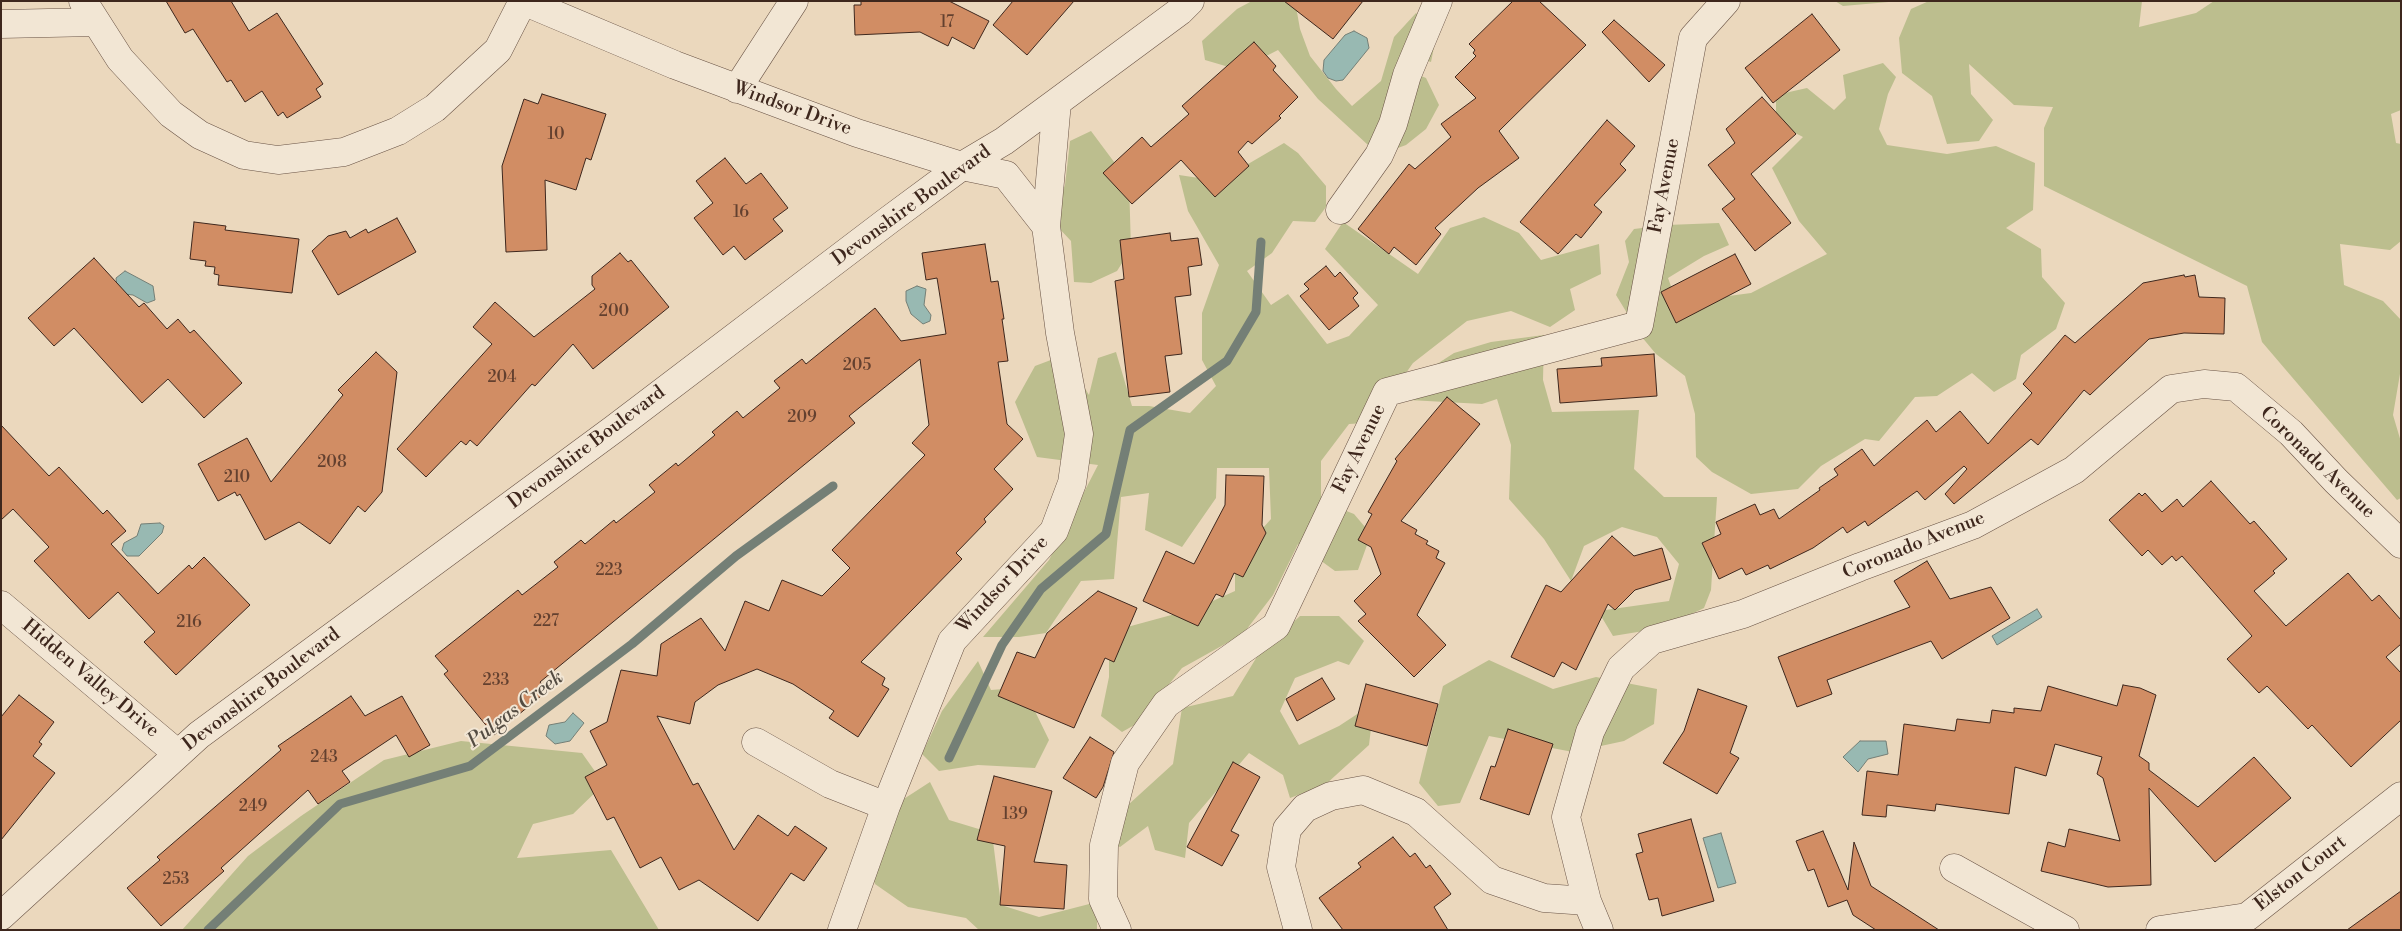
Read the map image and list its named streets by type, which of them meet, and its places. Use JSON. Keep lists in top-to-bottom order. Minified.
{"streets":{"street":["Windsor Drive","Fay Avenue","Devonshire Boulevard","Coronado Avenue","Hidden Valley Drive","Elston Court"]},"crossings":[["Windsor Drive","Devonshire Boulevard"],["Devonshire Boulevard","Hidden Valley Drive"]],"water":["Pulgas Creek"],"house_numbers":["17","10","16","200","205","204","209","208","210","223","227","216","233","243","249","139","253"]}
